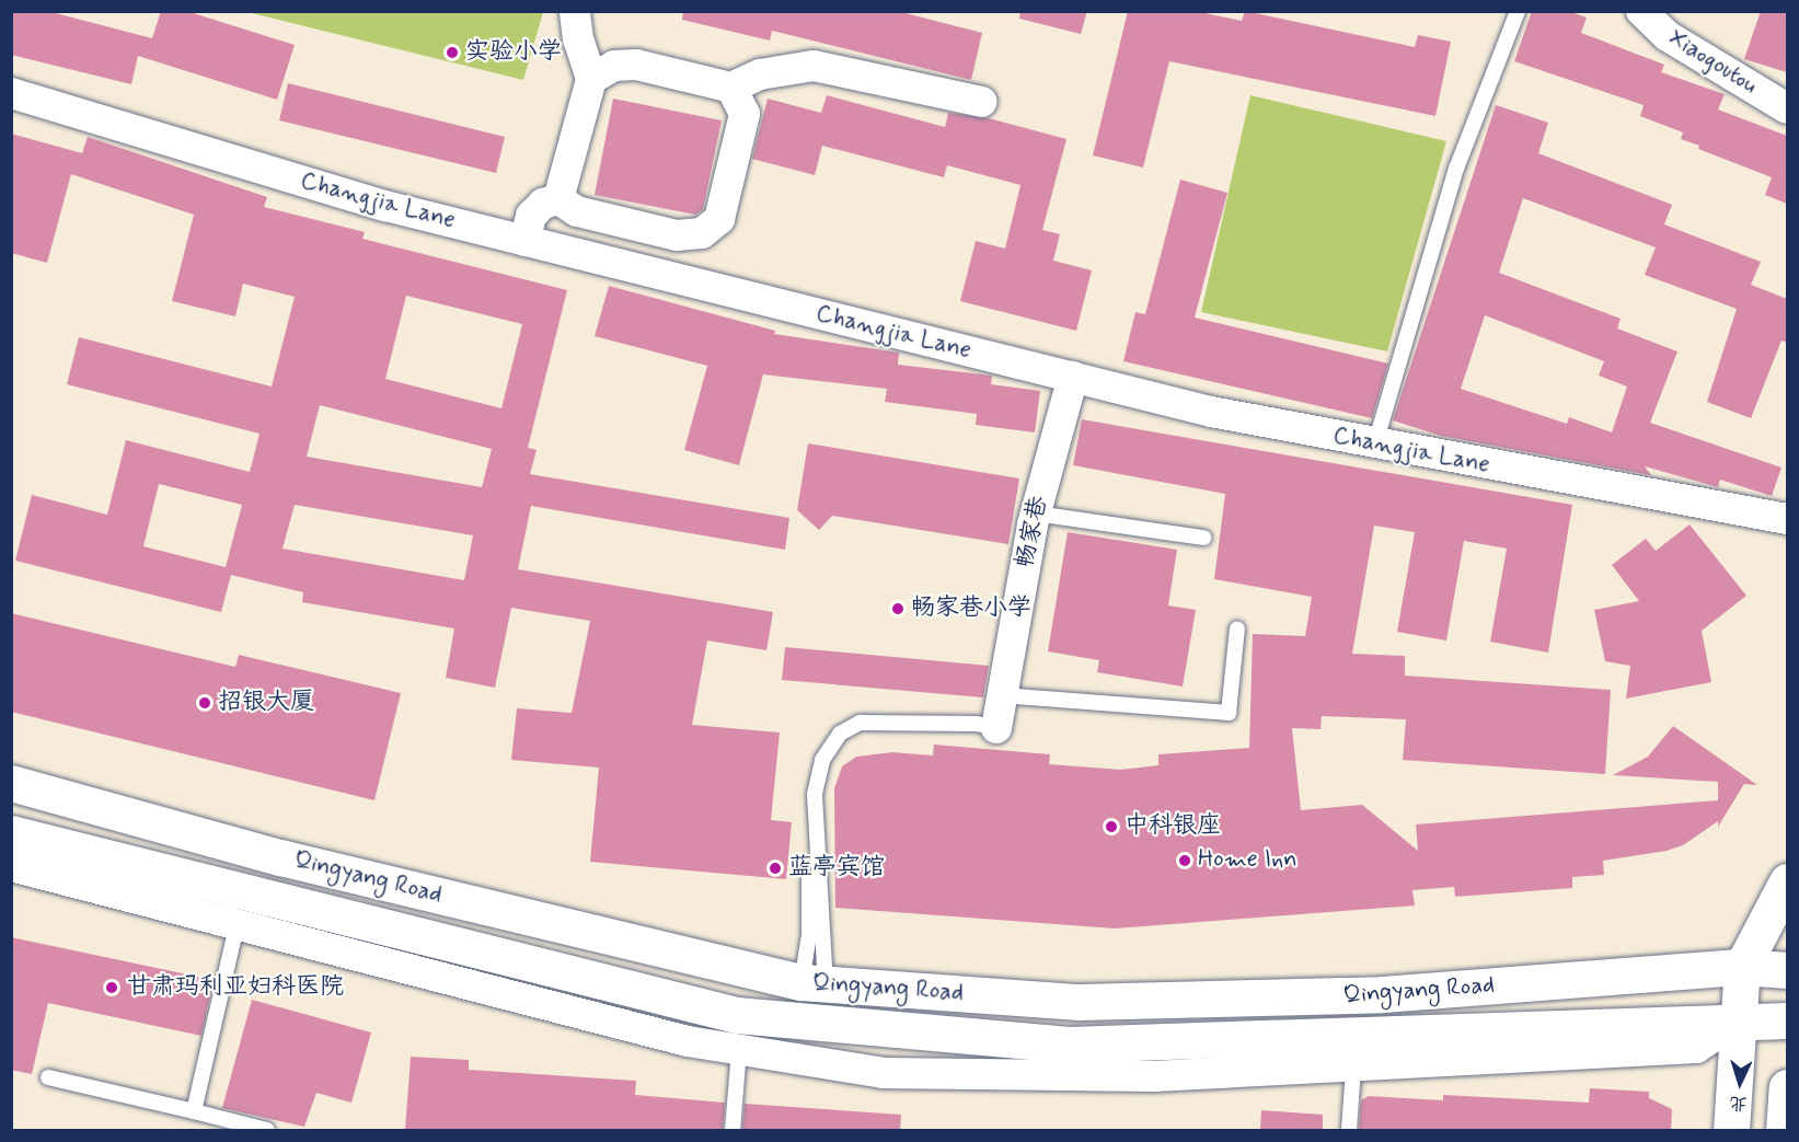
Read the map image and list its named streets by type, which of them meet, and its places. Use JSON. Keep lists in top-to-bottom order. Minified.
{"streets":{"main road":["Qingyang Road"],"street":["Xiaogoutou","Changjia Lane","畅家巷"]},"crossings":[["Changjia Lane","畅家巷"]],"places":["实验小学","畅家巷小学","招银大厦","中科银座","Home Inn","蓝亭宾馆","甘肃玛利亚妇科医院"],"north":"bottom"}
